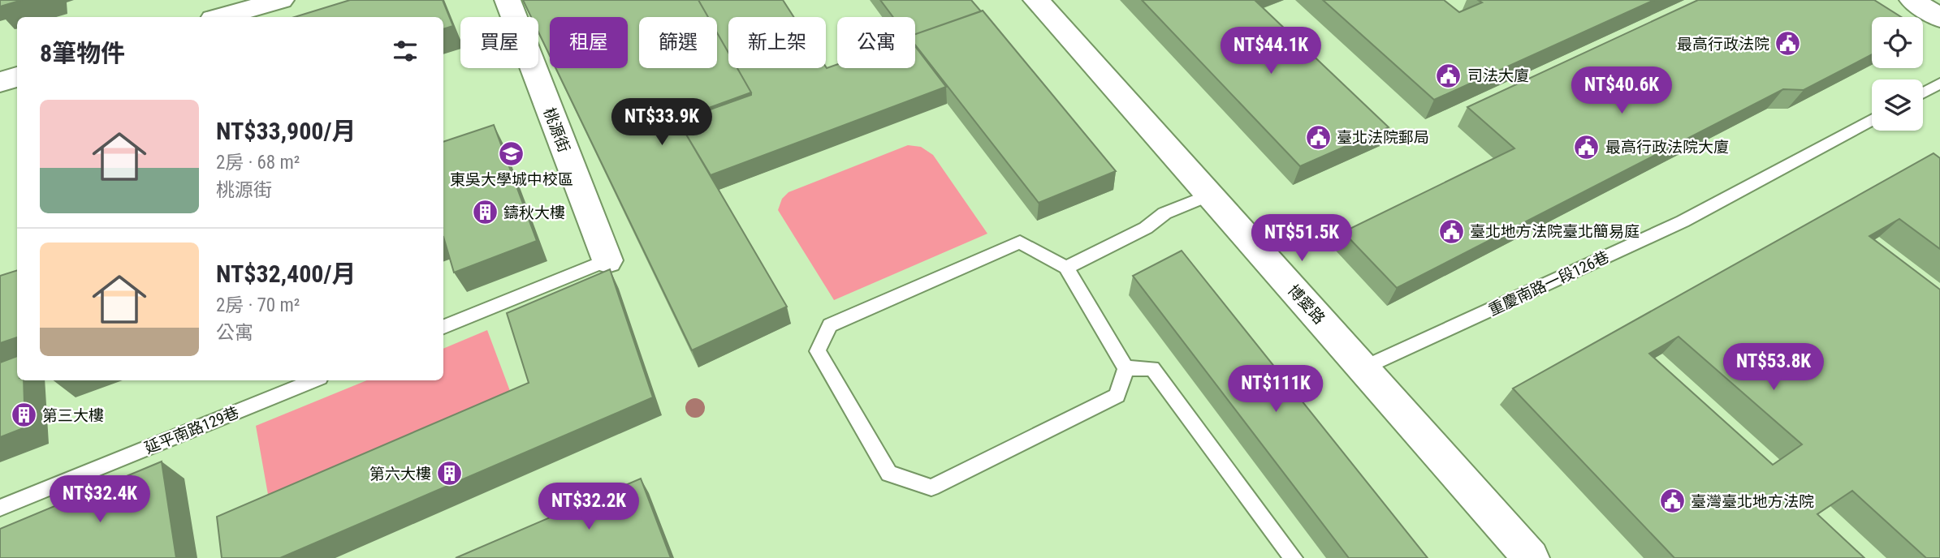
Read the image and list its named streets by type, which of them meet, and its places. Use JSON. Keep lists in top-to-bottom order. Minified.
{"streets":{"street":["桃源街","博愛路"],"lane":["重慶南路一段126巷","延平南路129巷"]},"crossings":[["重慶南路一段126巷","博愛路"]],"places":{"public building":["最高行政法院","司法大廈","臺北法院郵局","最高行政法院大廈","臺北地方法院臺北簡易庭","臺灣臺北地方法院"],"school or university":["東吳大學城中校區"],"building":["鑄秋大樓","第三大樓","第六大樓"]},"page":{"chip":["買屋","租屋","篩選","新上架","公寓"],"heading":"8筆物件","price":["NT$44.1K","NT$40.6K","NT$33.9K","NT$51.5K","NT$53.8K","NT$111K","NT$32.4K","NT$32.2K"],"list":[{"name":"NT$33,900/月","note":"2房 · 68 m² · 桃源街"},{"name":"NT$32,400/月","note":"2房 · 70 m² · 公寓"}]}}
